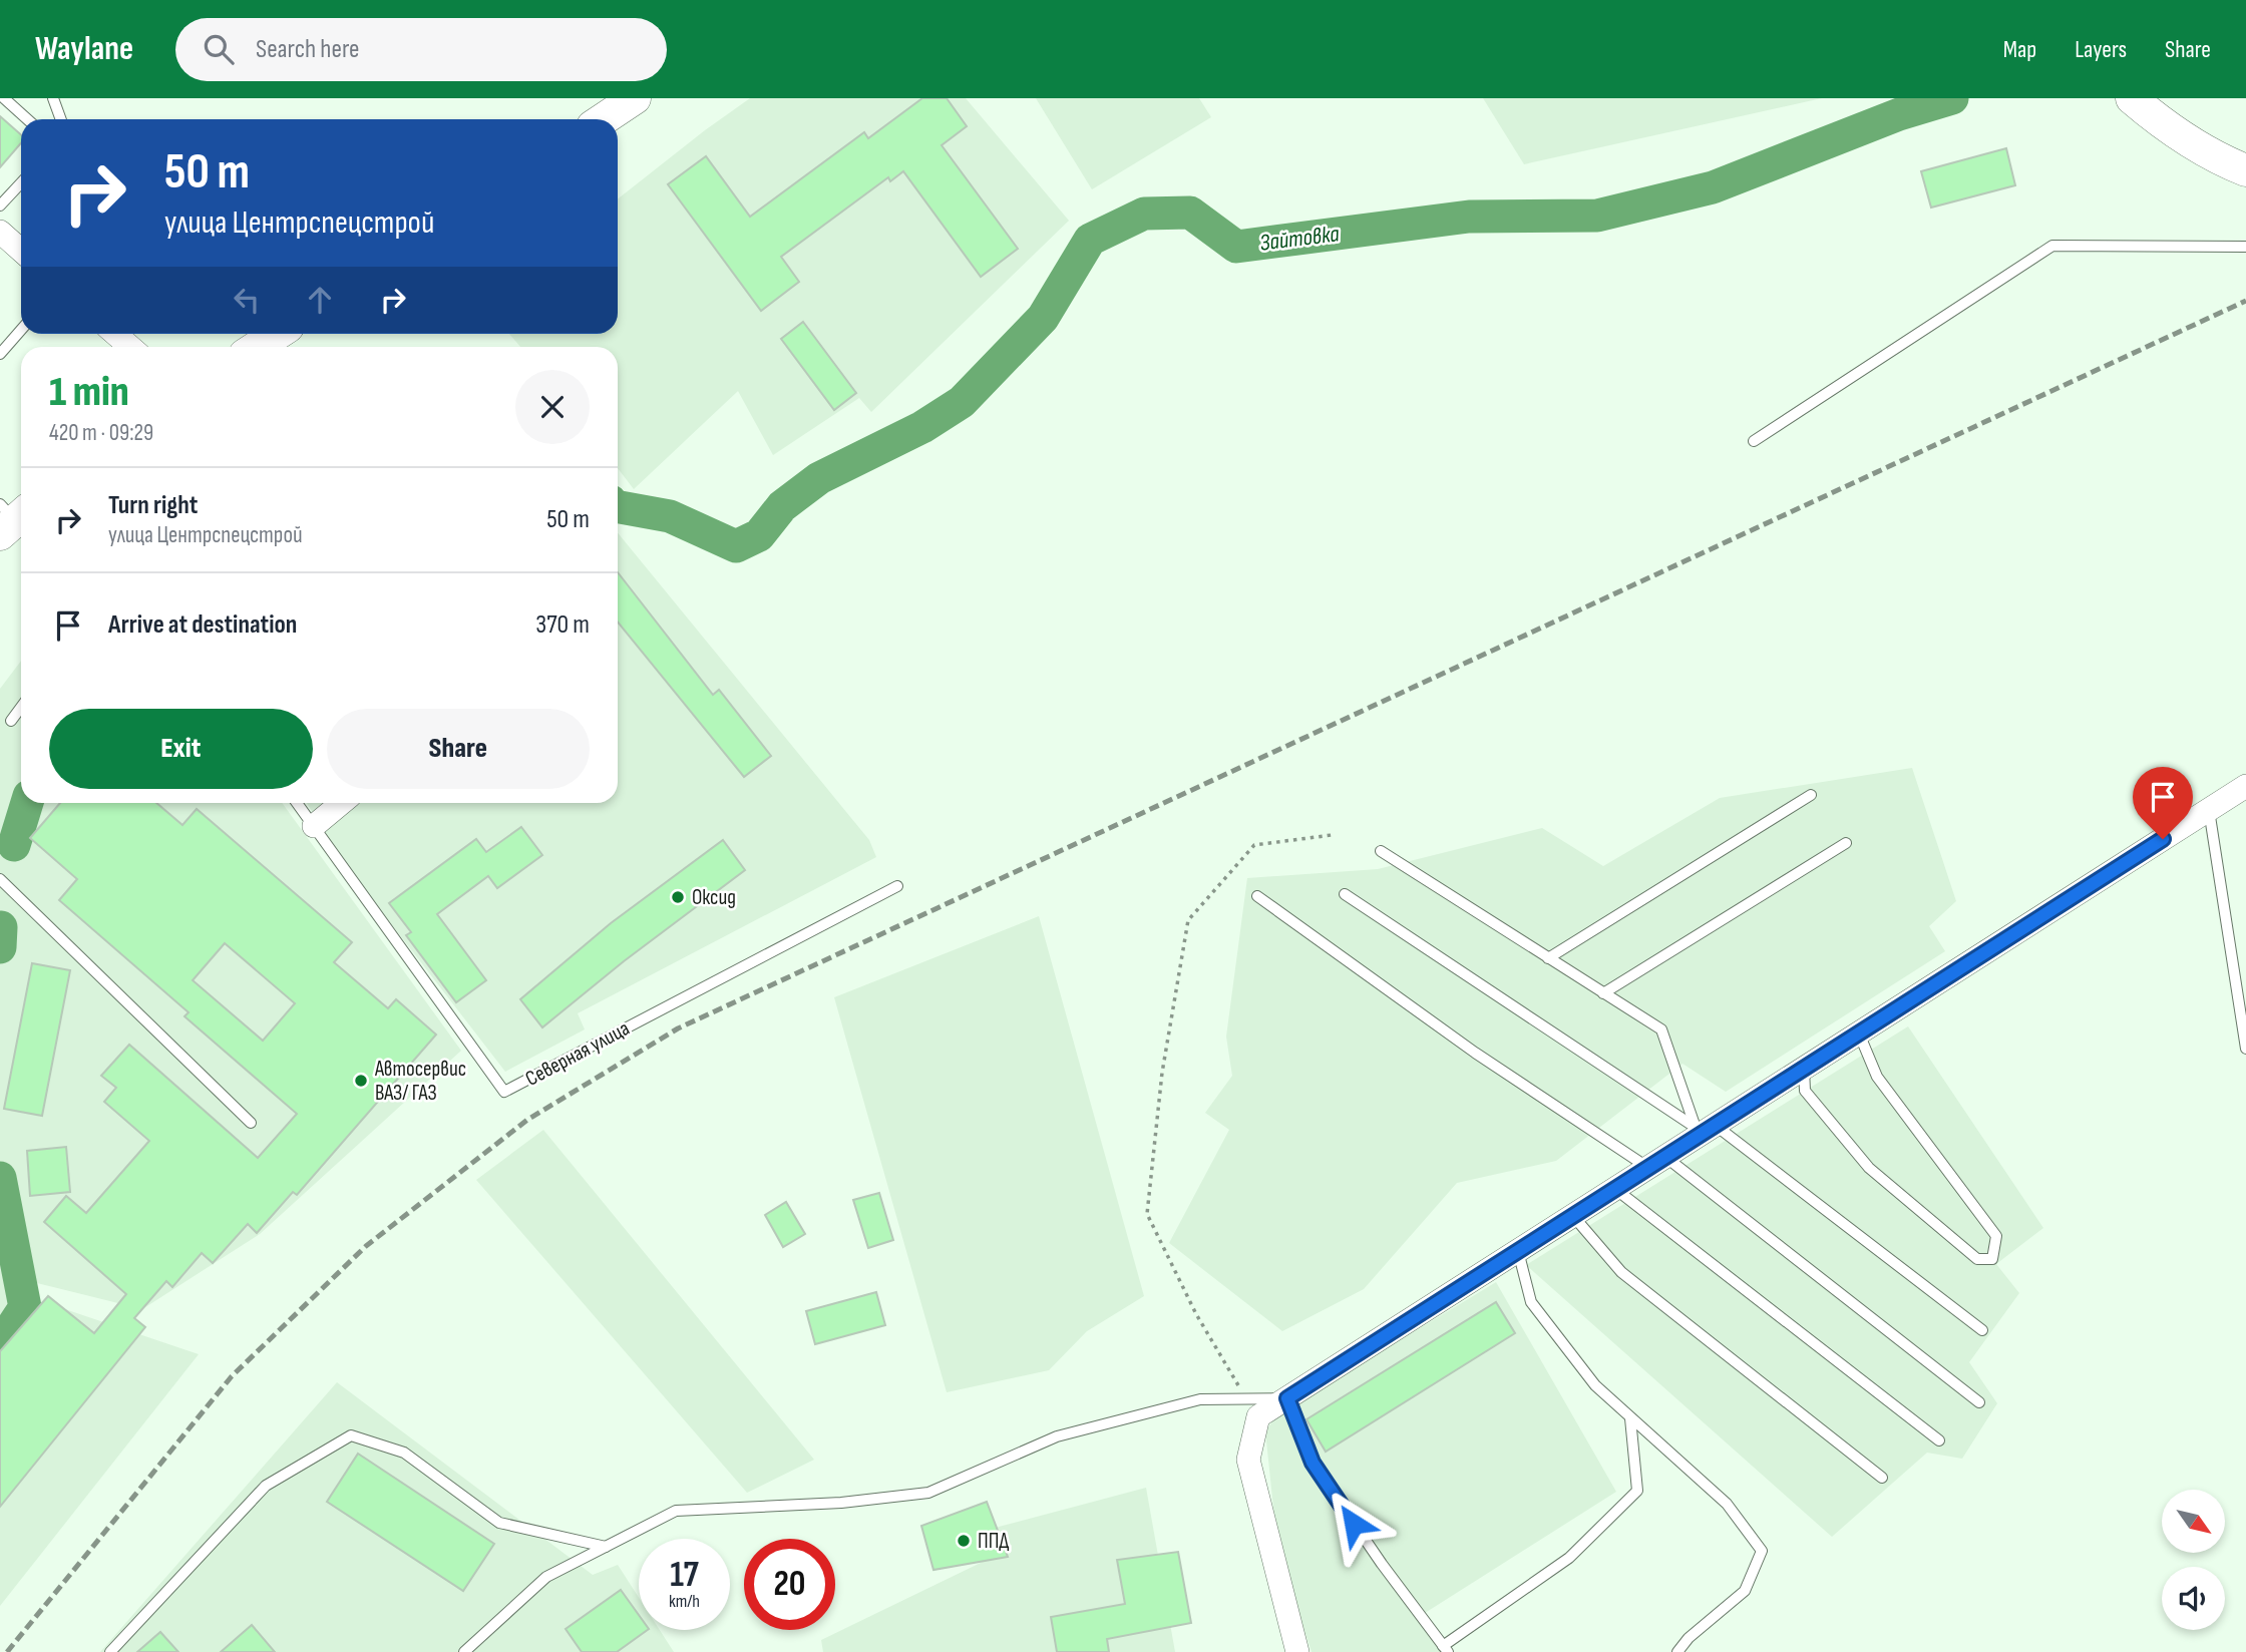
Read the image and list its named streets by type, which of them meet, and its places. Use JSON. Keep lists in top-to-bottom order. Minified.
{"streets":{"lane":["Северная улица"]},"water":["Зайтовка"],"places":["Оксид","Автосервис ВАЗ/ ГАЗ","ППД"],"north":"bottom right","page":{"header":"Waylane","search":"Search here","nav":["Map","Layers","Share"],"turn":["50 m","улица Центрспецстрой"],"heading":["1 min","420 m · 09:29"],"list":[{"name":"Turn right","note":"улица Центрспецстрой","value":"50 m"},{"name":"Arrive at destination","value":"370 m"}],"buttons":["Exit","Share"],"speed":"17 km/h","limit":"20"}}
